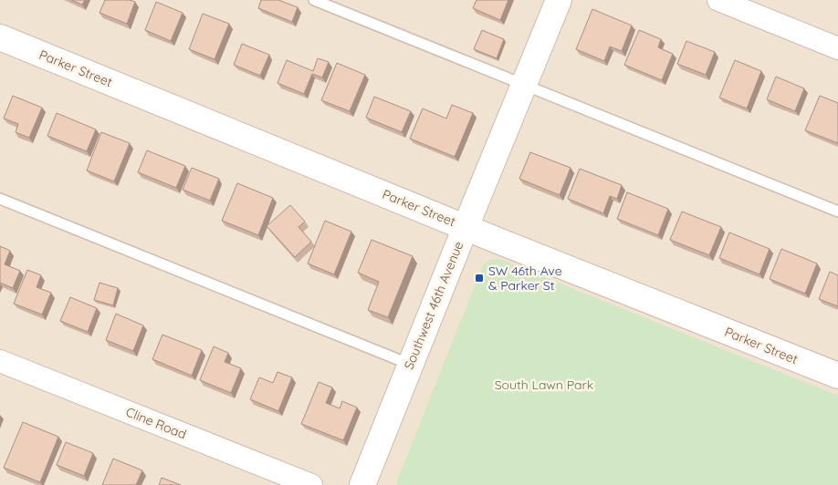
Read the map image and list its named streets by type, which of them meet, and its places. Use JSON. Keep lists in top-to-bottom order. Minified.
{"streets":{"main road":["Parker Street","Southwest 46th Avenue"],"street":["Cline Road"]},"crossings":[["Parker Street","Southwest 46th Avenue"]],"parks":["South Lawn Park"],"places":{"transit":["SW 46th Ave & Parker St"]}}
